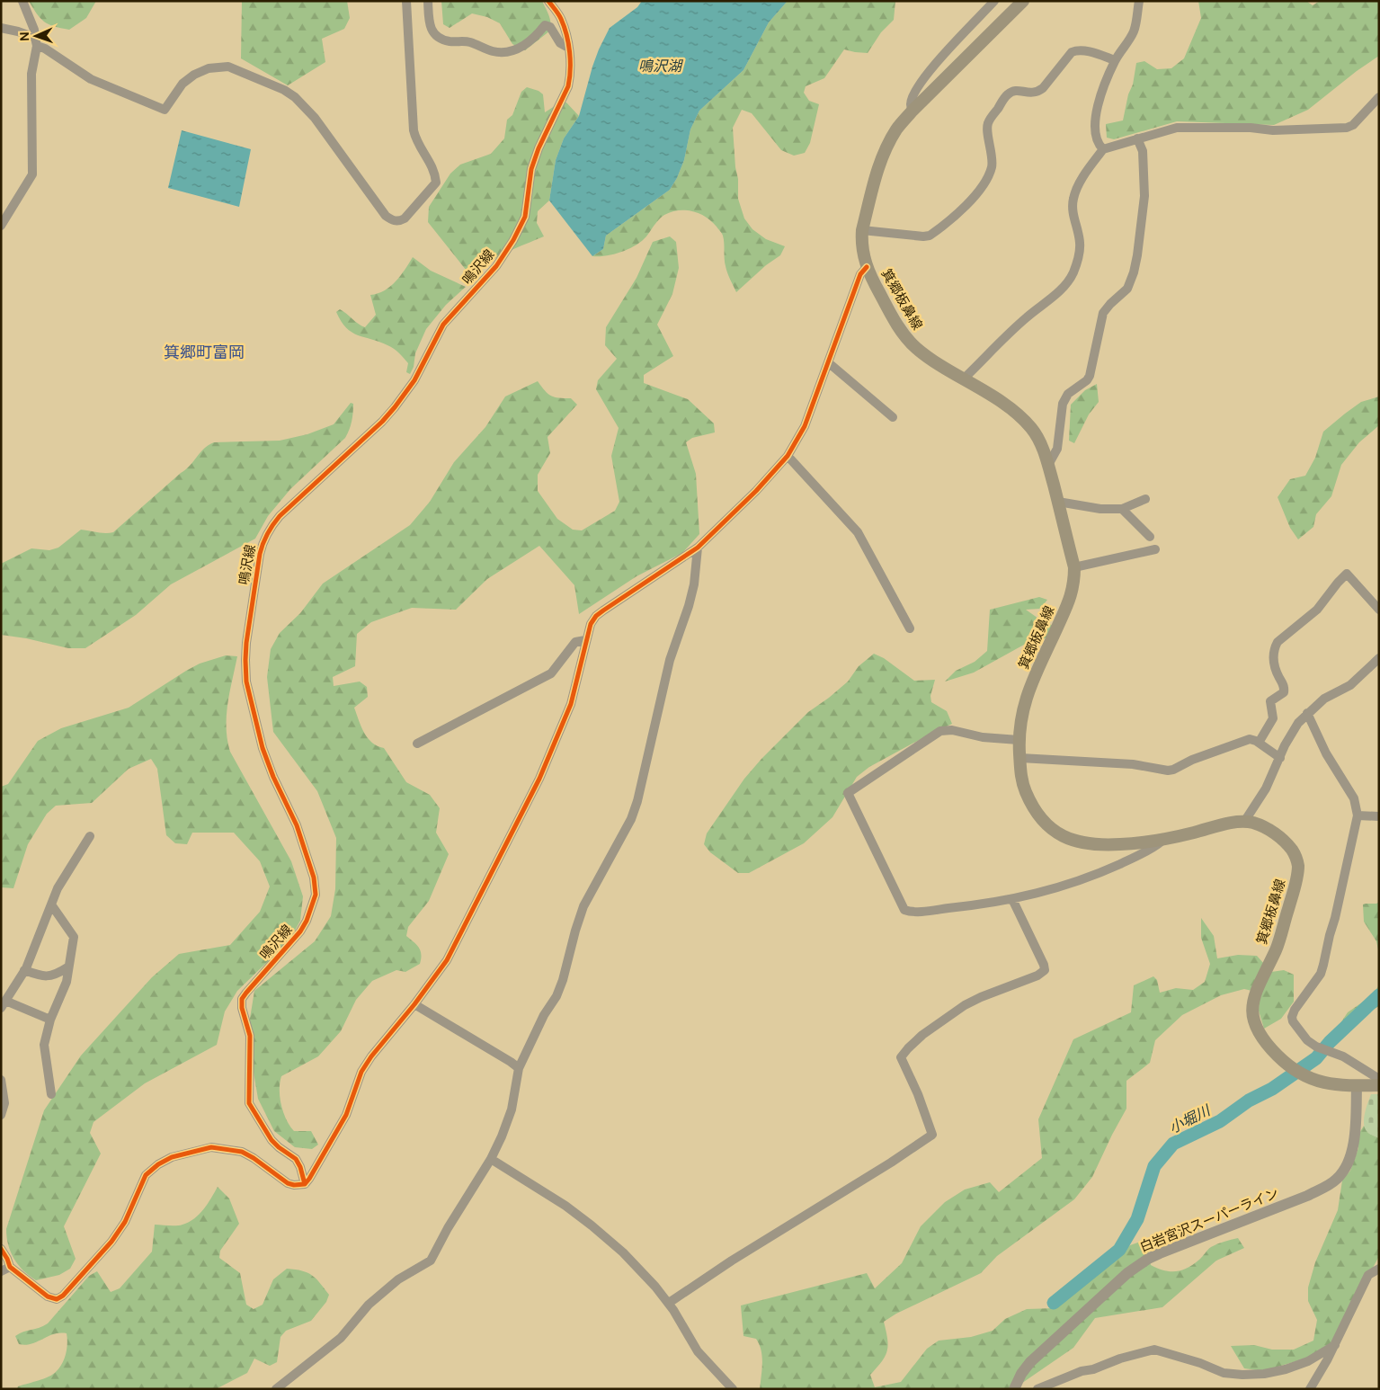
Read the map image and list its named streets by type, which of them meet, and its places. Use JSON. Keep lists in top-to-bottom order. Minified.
{"streets":{"main road":["箕郷板鼻線"],"street":["鳴沢線","白岩宮沢スーパーライン"]},"crossings":[["箕郷板鼻線","白岩宮沢スーパーライン"]],"districts":["箕郷町富岡"],"water":["鳴沢湖","小堀川"],"north":"left"}
